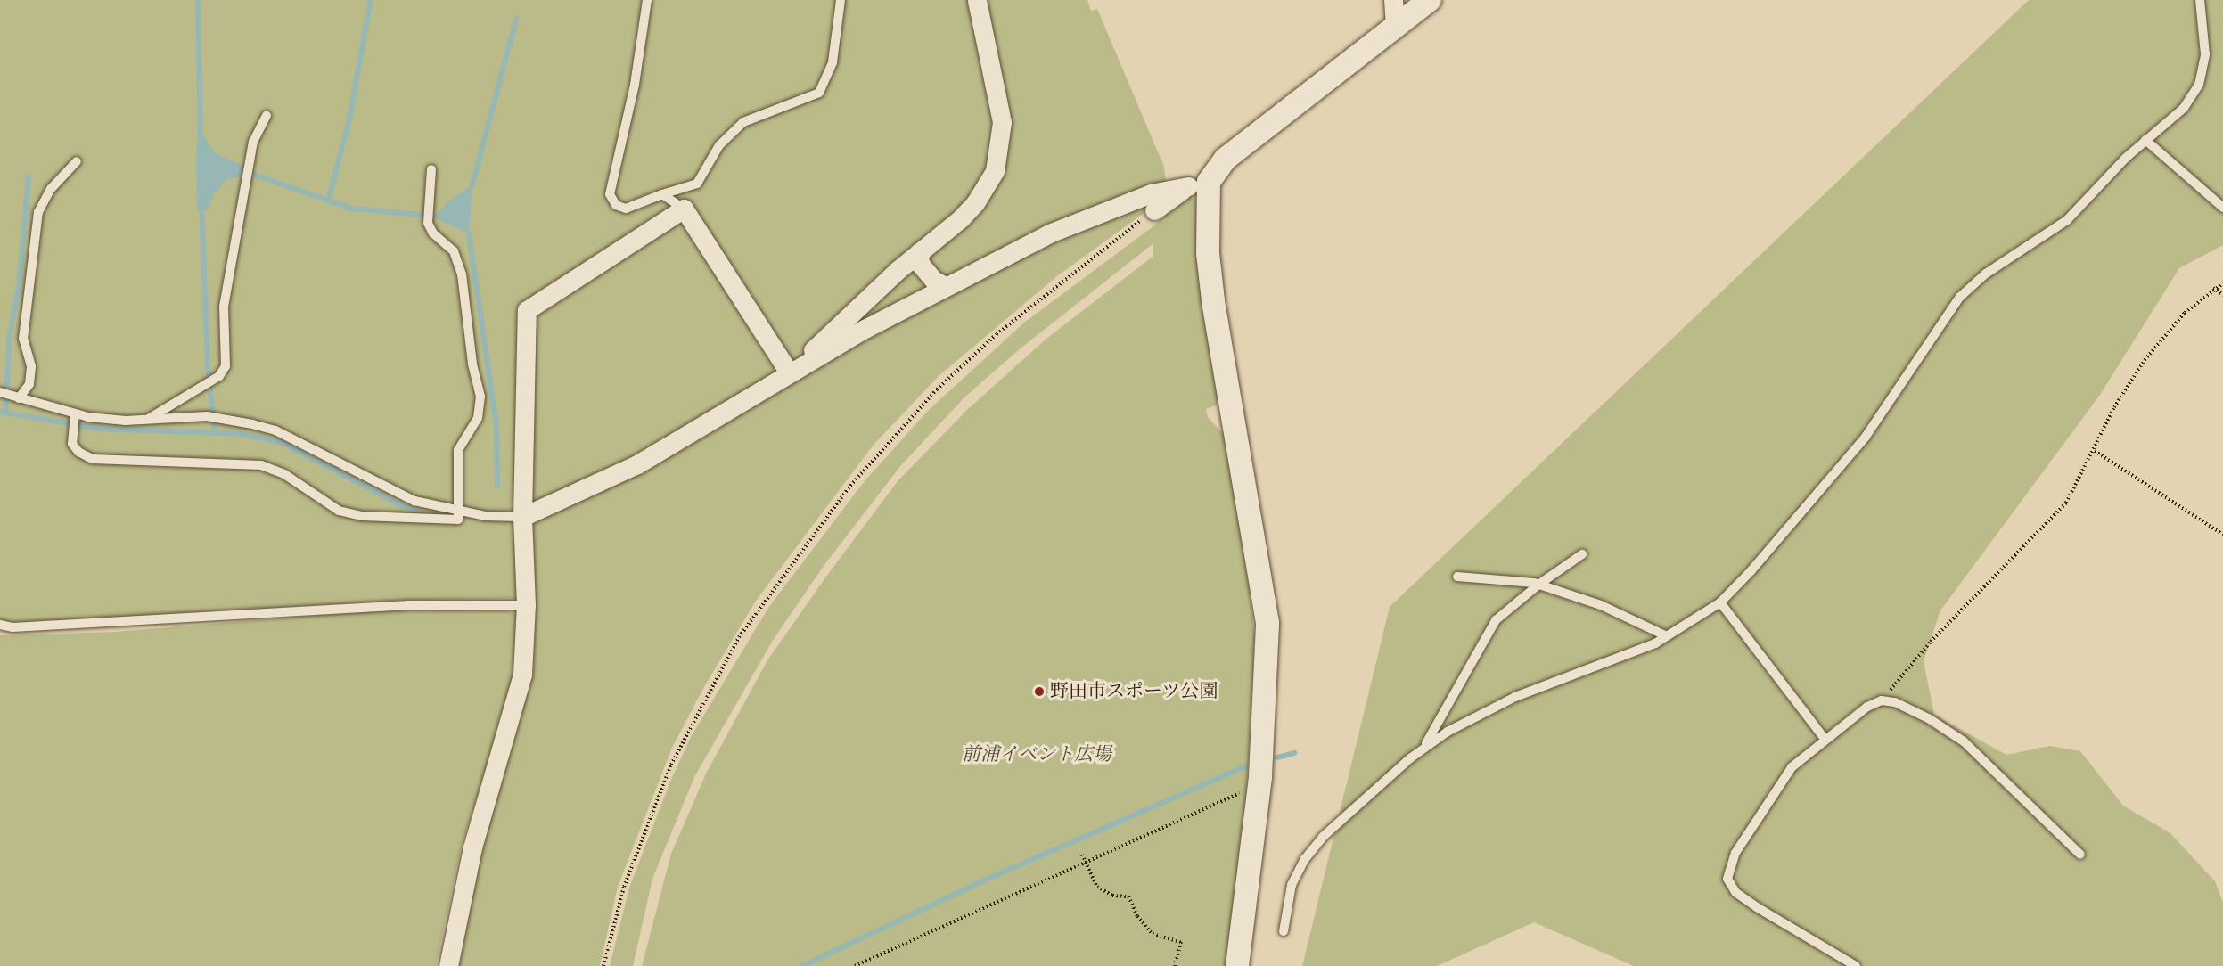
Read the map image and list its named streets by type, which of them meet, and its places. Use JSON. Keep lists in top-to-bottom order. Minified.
{"parks":["前浦イベント広場"],"places":["野田市スポーツ公園"]}
